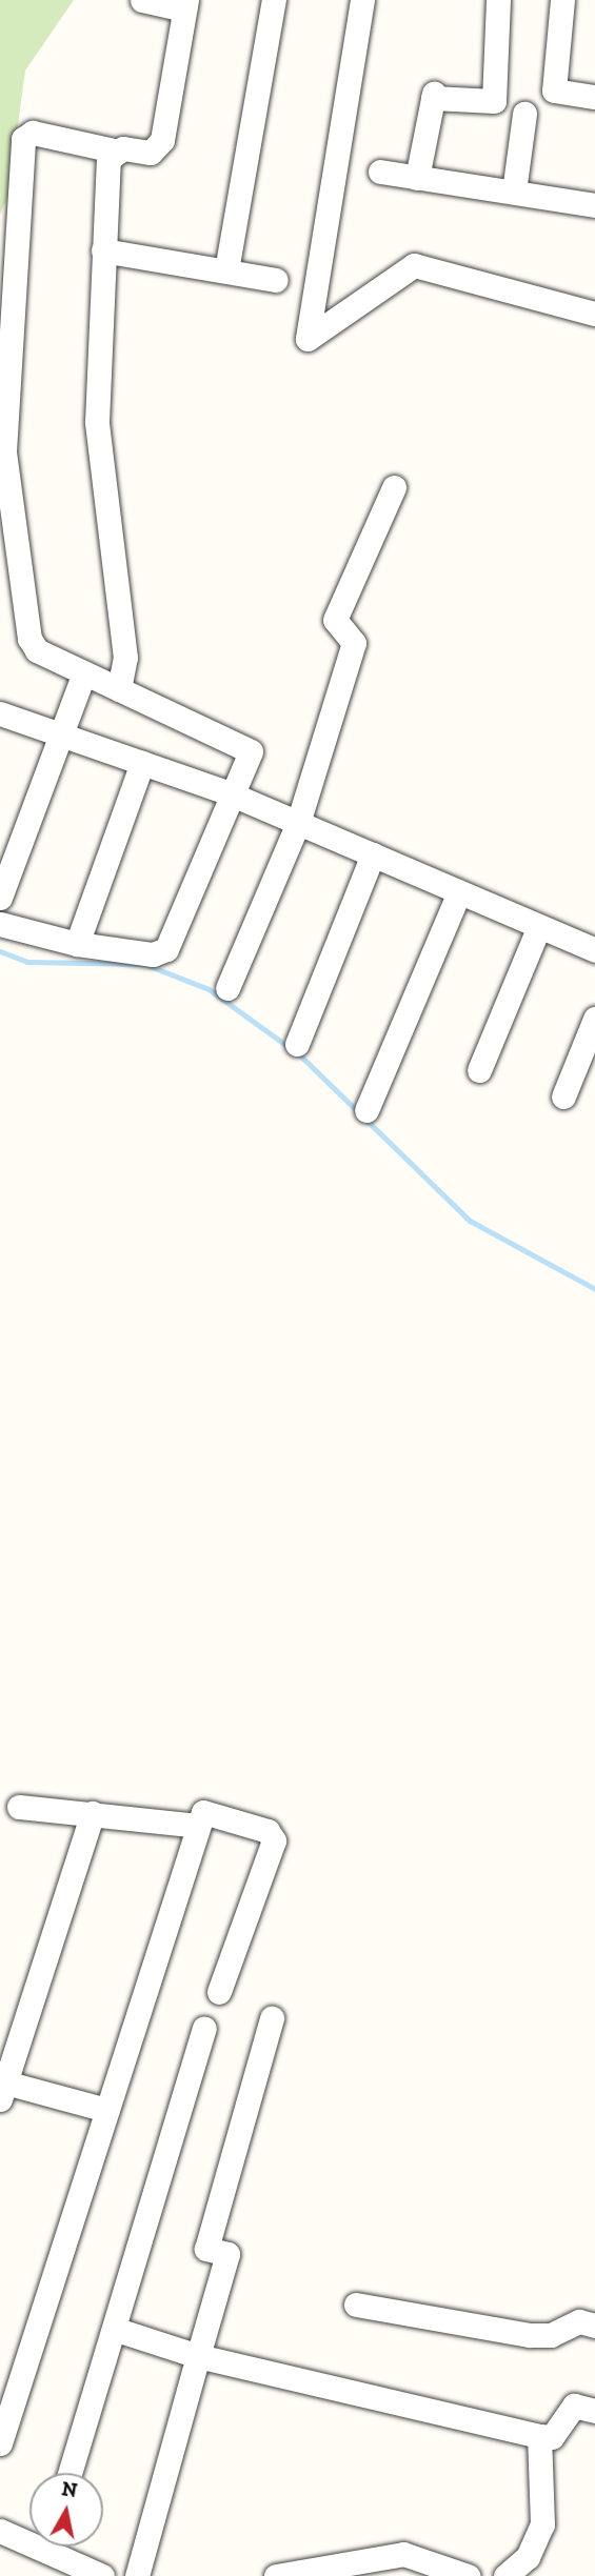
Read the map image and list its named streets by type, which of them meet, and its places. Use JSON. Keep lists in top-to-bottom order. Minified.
{"north":"top"}
